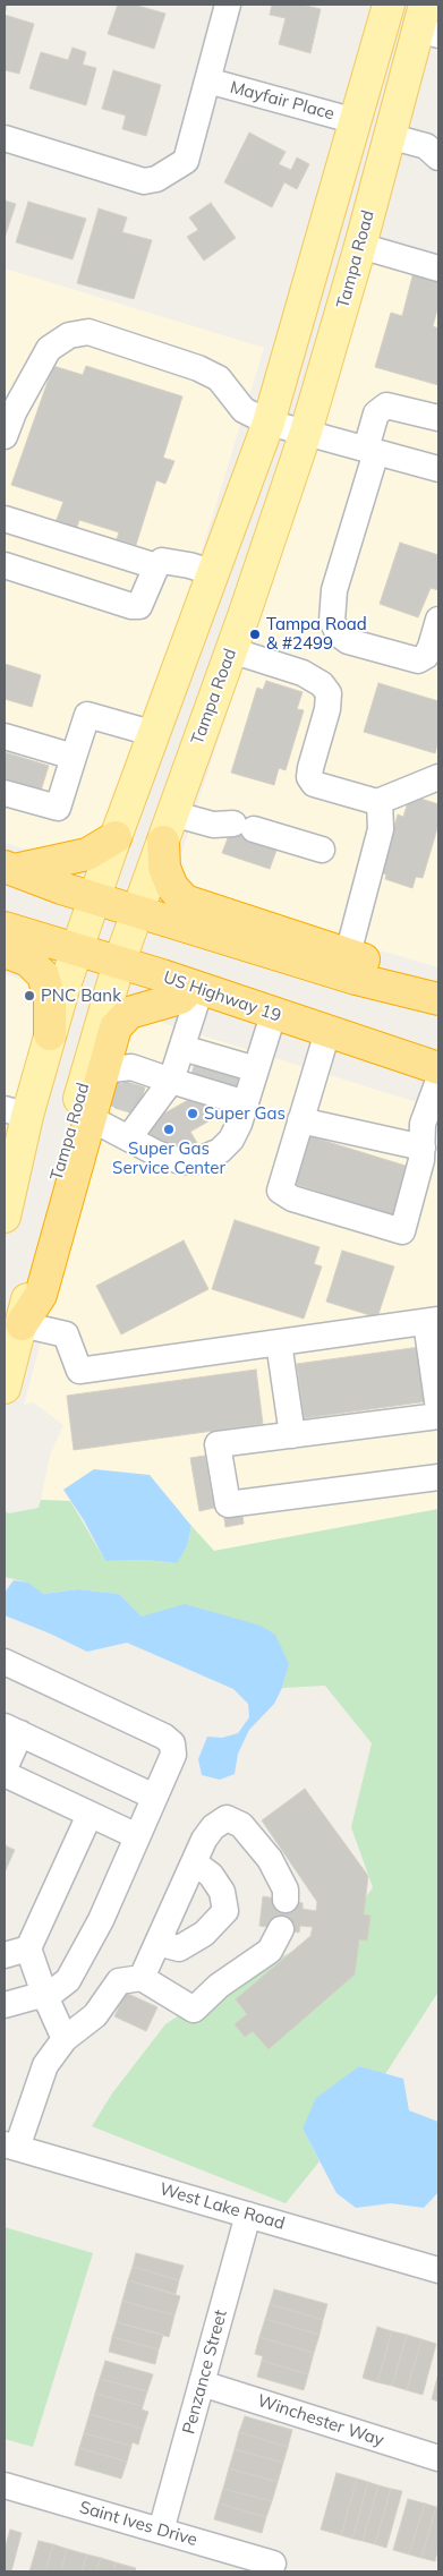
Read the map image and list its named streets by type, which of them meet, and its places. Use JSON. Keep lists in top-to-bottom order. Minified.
{"streets":{"highway":["US Highway 19"],"main road":["Tampa Road"],"street":["Mayfair Place","West Lake Road","Penzance Street","Winchester Way","Saint Ives Drive"]},"crossings":[["Tampa Road","US Highway 19"],["West Lake Road","Penzance Street"],["Penzance Street","Winchester Way"],["Penzance Street","Saint Ives Drive"]],"places":["Tampa Road & #2499","PNC Bank","Super Gas","Super Gas Service Center"]}
